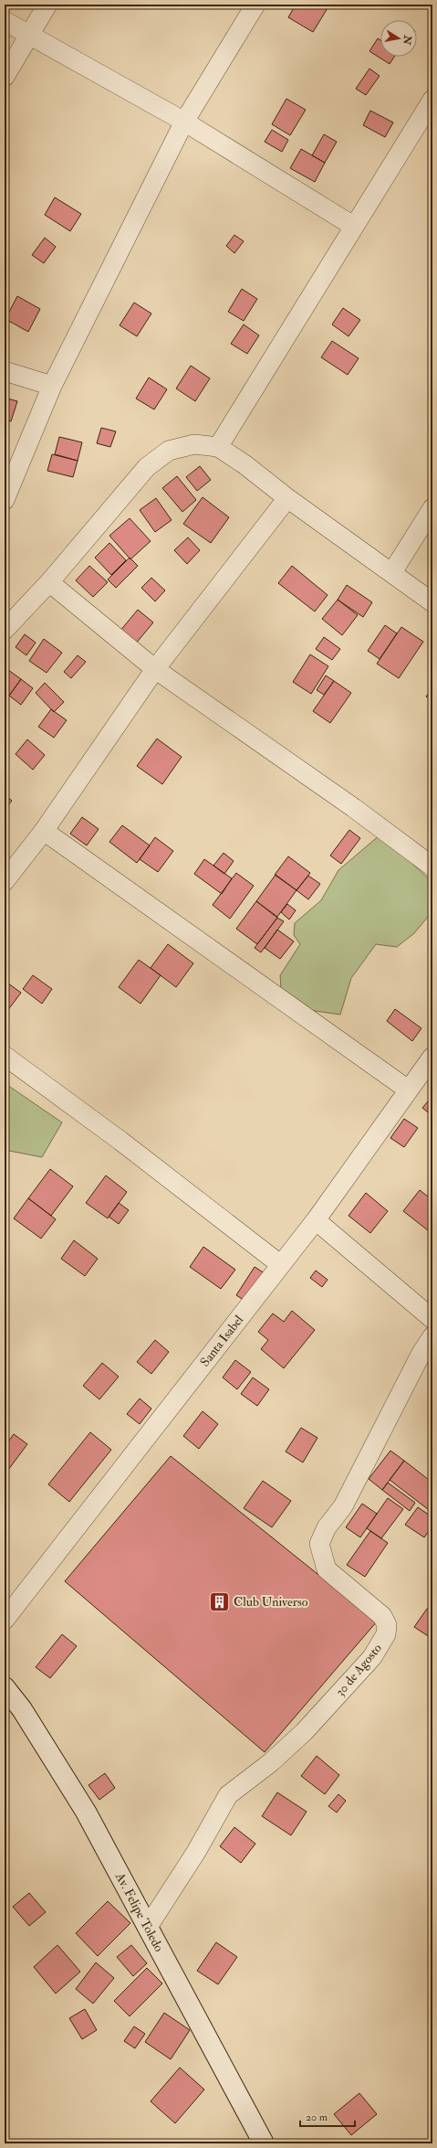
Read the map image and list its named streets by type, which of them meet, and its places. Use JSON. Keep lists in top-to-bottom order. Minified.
{"streets":{"main road":["Av. Felipe Toledo"],"street":["Santa Isabel","30 de Agosto"]},"crossings":[["30 de Agosto","Av. Felipe Toledo"]],"places":{"building":["Club Universo"]},"scale_bar":"20 m","north":"right"}
